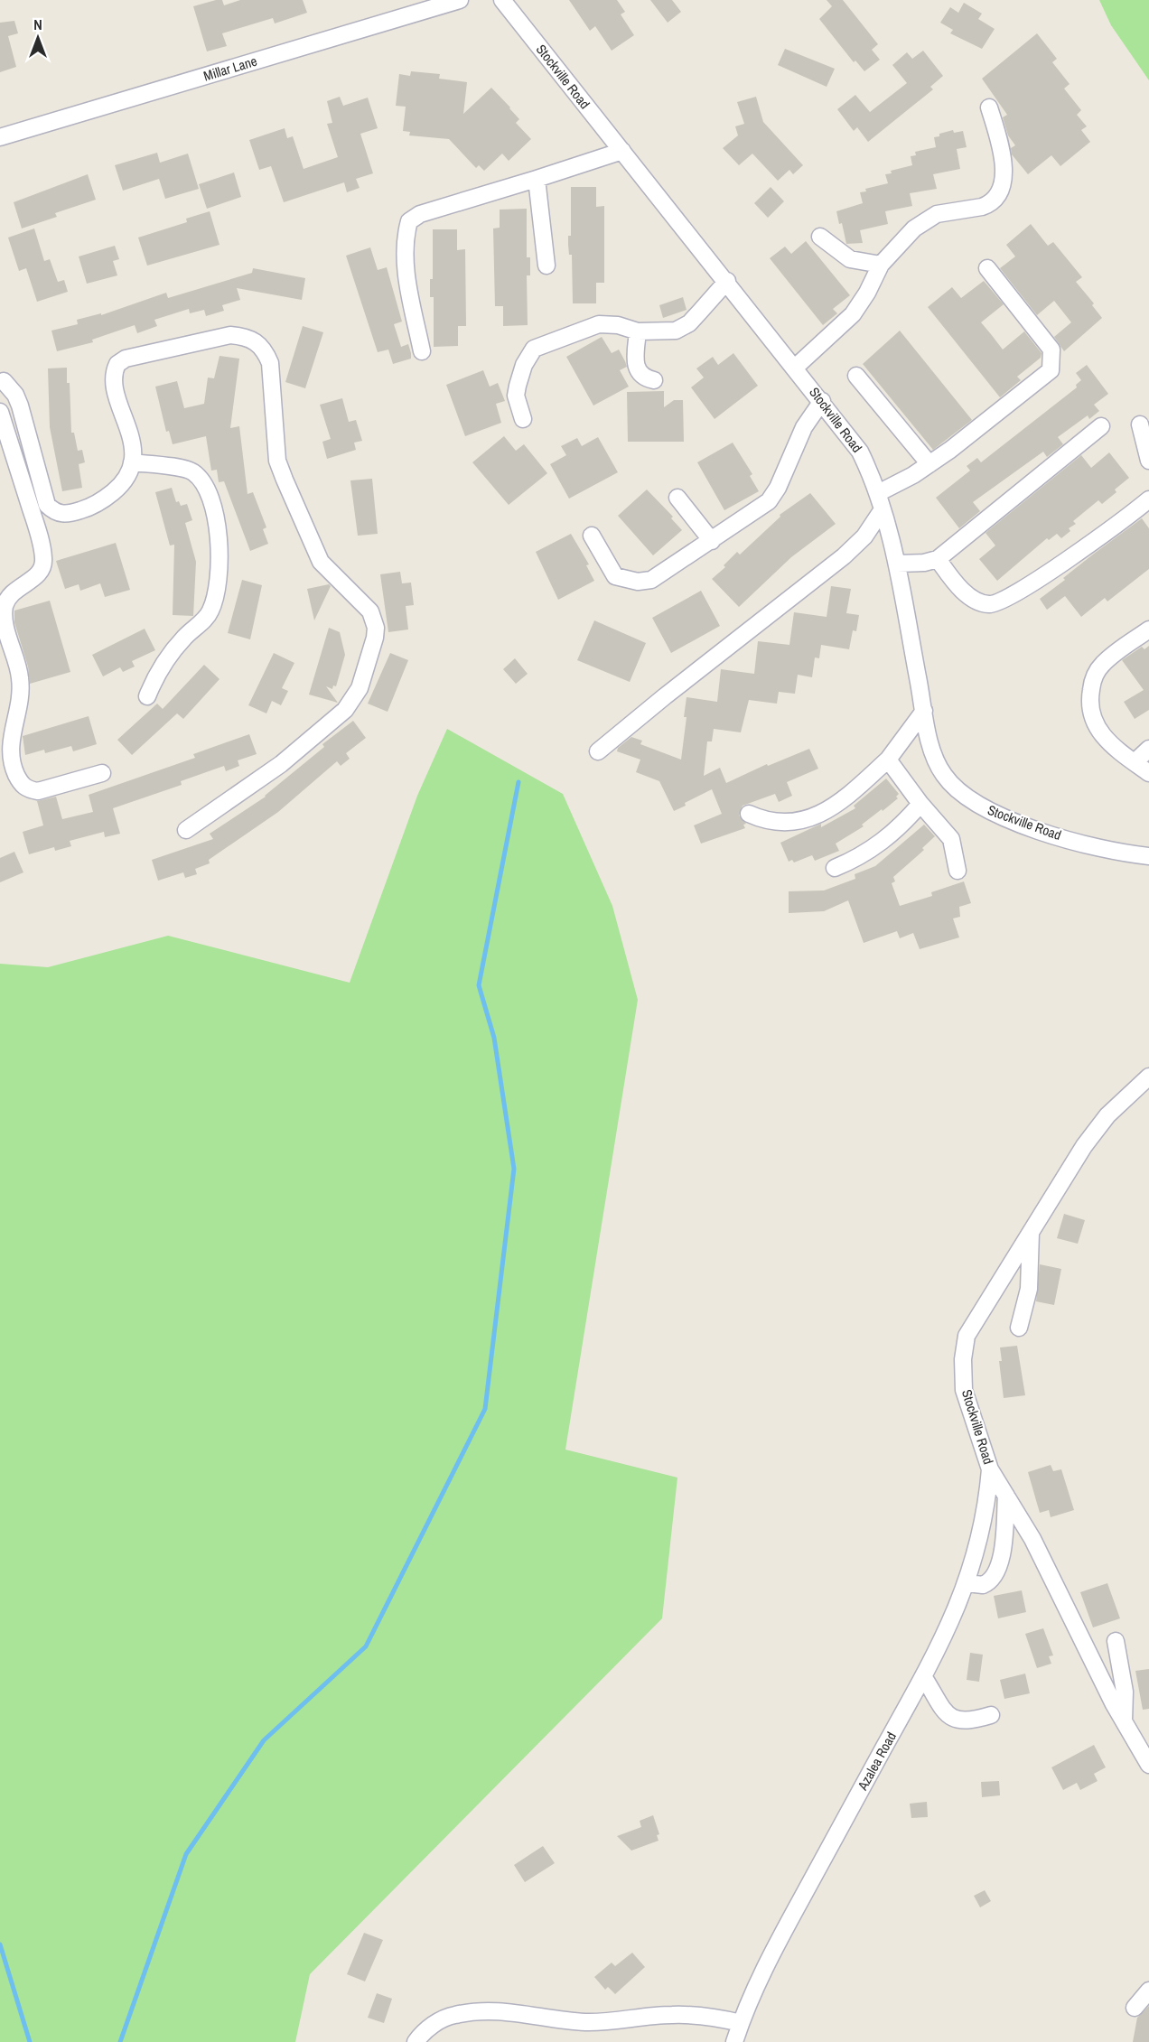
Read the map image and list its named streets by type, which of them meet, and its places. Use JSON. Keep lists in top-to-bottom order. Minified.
{"streets":{"street":["Millar Lane","Stockville Road","Azalea Road"]},"crossings":[["Stockville Road","Azalea Road"]],"north":"top"}
